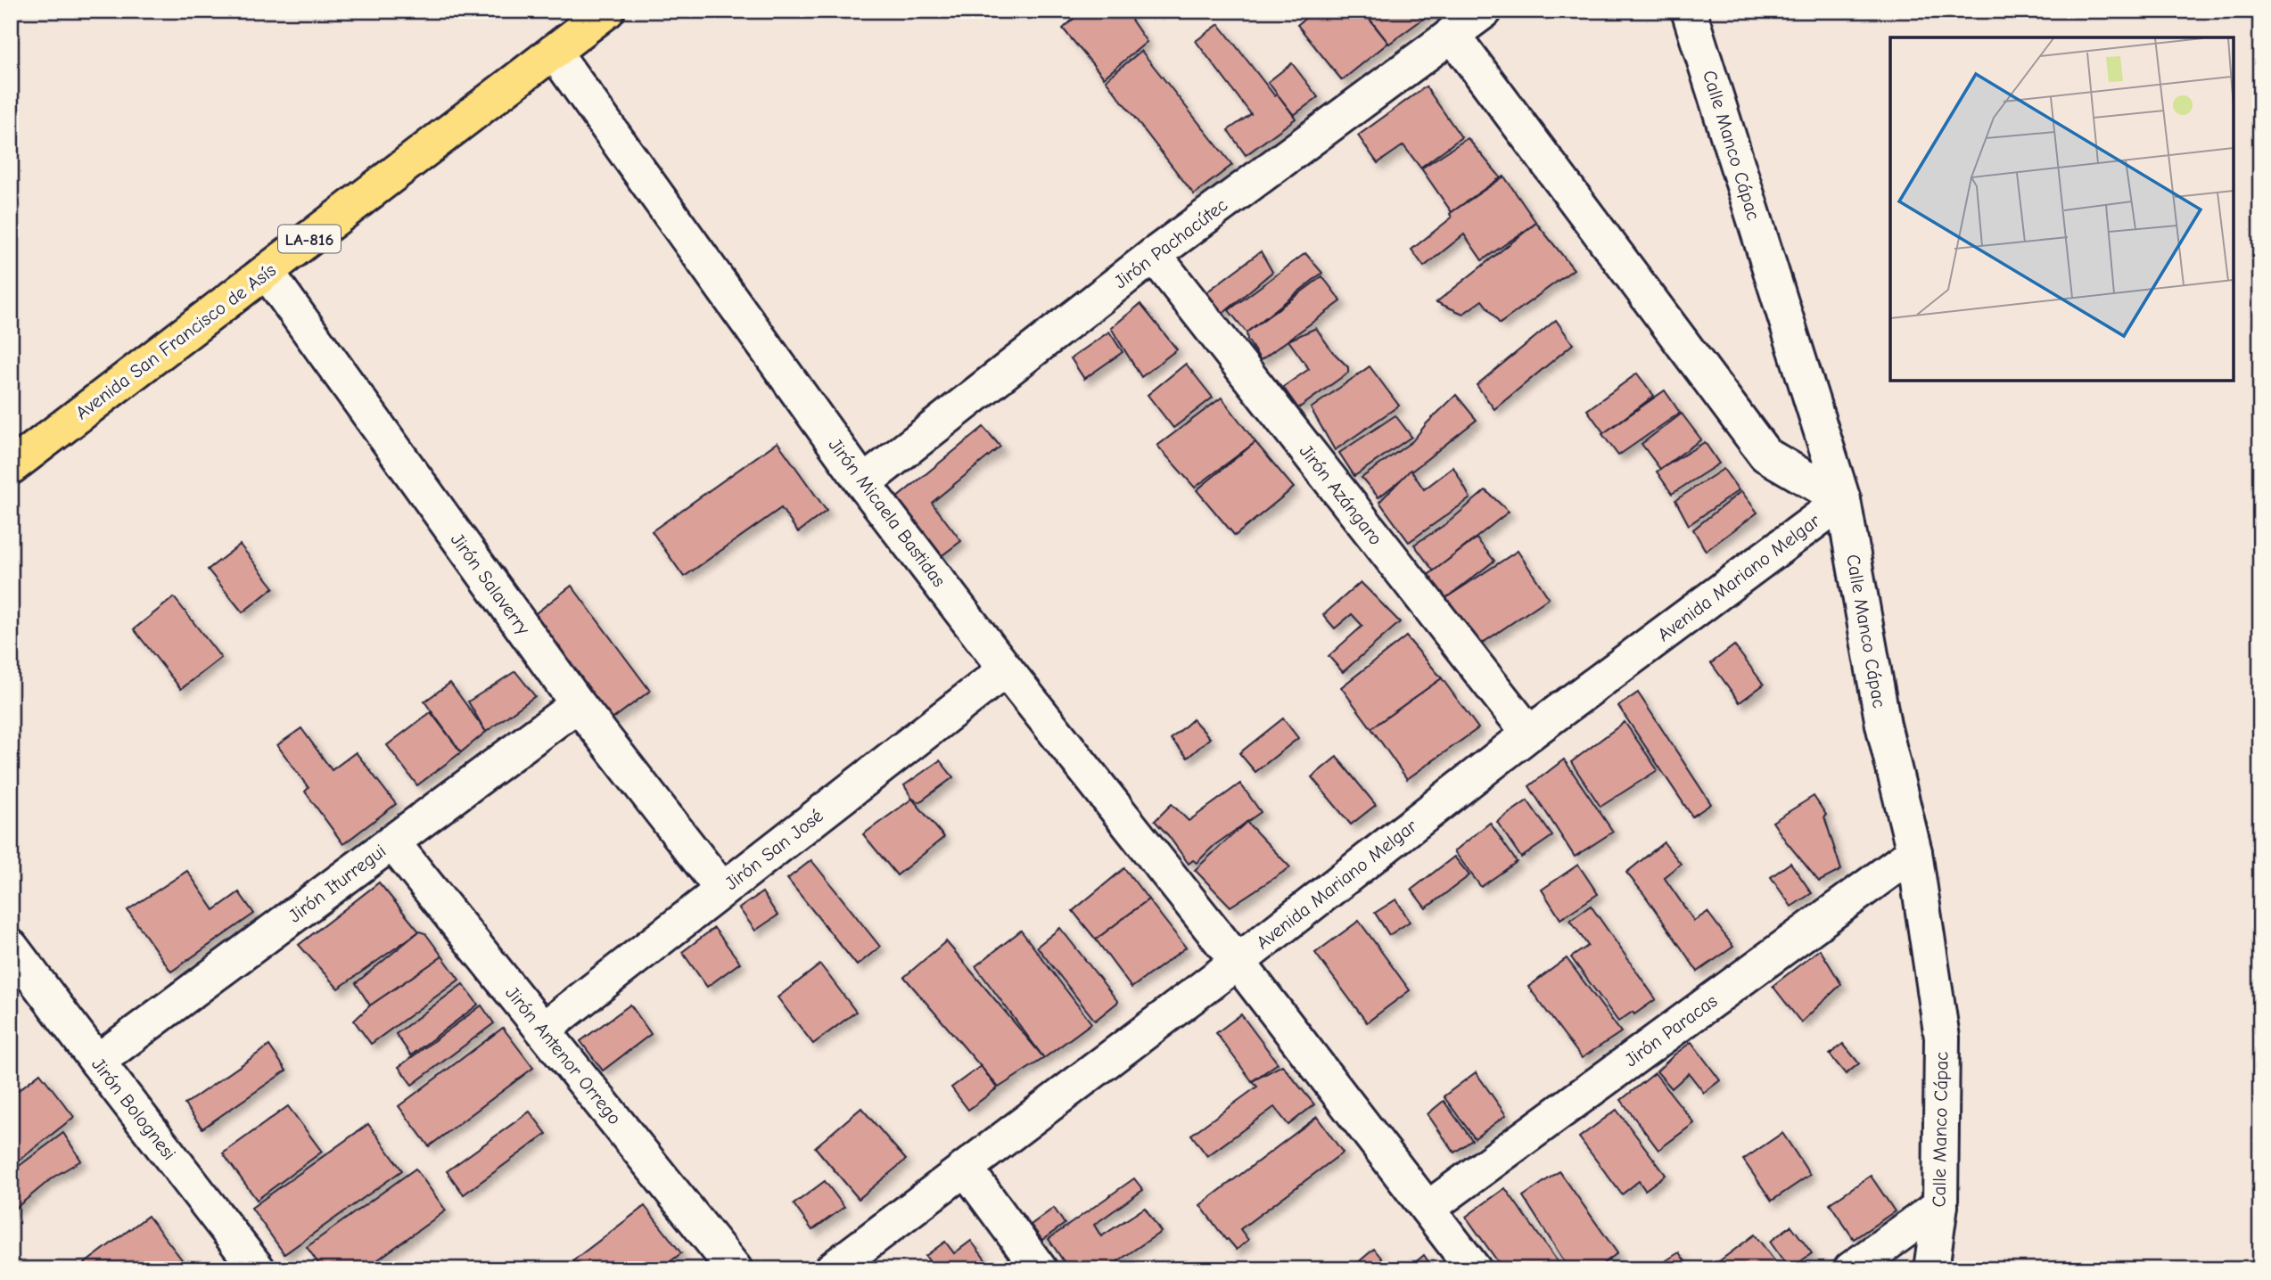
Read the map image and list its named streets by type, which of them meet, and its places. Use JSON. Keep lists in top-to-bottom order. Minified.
{"streets":{"highway":["LA-816","Avenida San Francisco de Asís"],"street":["Calle Manco Cápac","Jirón Pachacútec","Jirón Azángaro","Jirón Micaela Bastidas","Avenida Mariano Melgar","Jirón Salaverry","Jirón San José","Jirón Iturregui","Jirón Paracas","Jirón Antenor Orrego","Jirón Bolognesi"]},"crossings":[["Calle Manco Cápac","Avenida Mariano Melgar"],["Calle Manco Cápac","Jirón Paracas"],["Jirón Pachacútec","Jirón Azángaro"],["Jirón Pachacútec","Jirón Micaela Bastidas"],["Avenida San Francisco de Asís","Jirón Micaela Bastidas"],["Avenida San Francisco de Asís","Jirón Salaverry"],["Jirón Azángaro","Avenida Mariano Melgar"],["Jirón Micaela Bastidas","Avenida Mariano Melgar"],["Jirón Micaela Bastidas","Jirón San José"],["Jirón Micaela Bastidas","Jirón Paracas"],["Jirón Salaverry","Jirón San José"],["Jirón Salaverry","Jirón Iturregui"],["Jirón San José","Jirón Antenor Orrego"],["Jirón Iturregui","Jirón Antenor Orrego"],["Jirón Iturregui","Jirón Bolognesi"]]}
